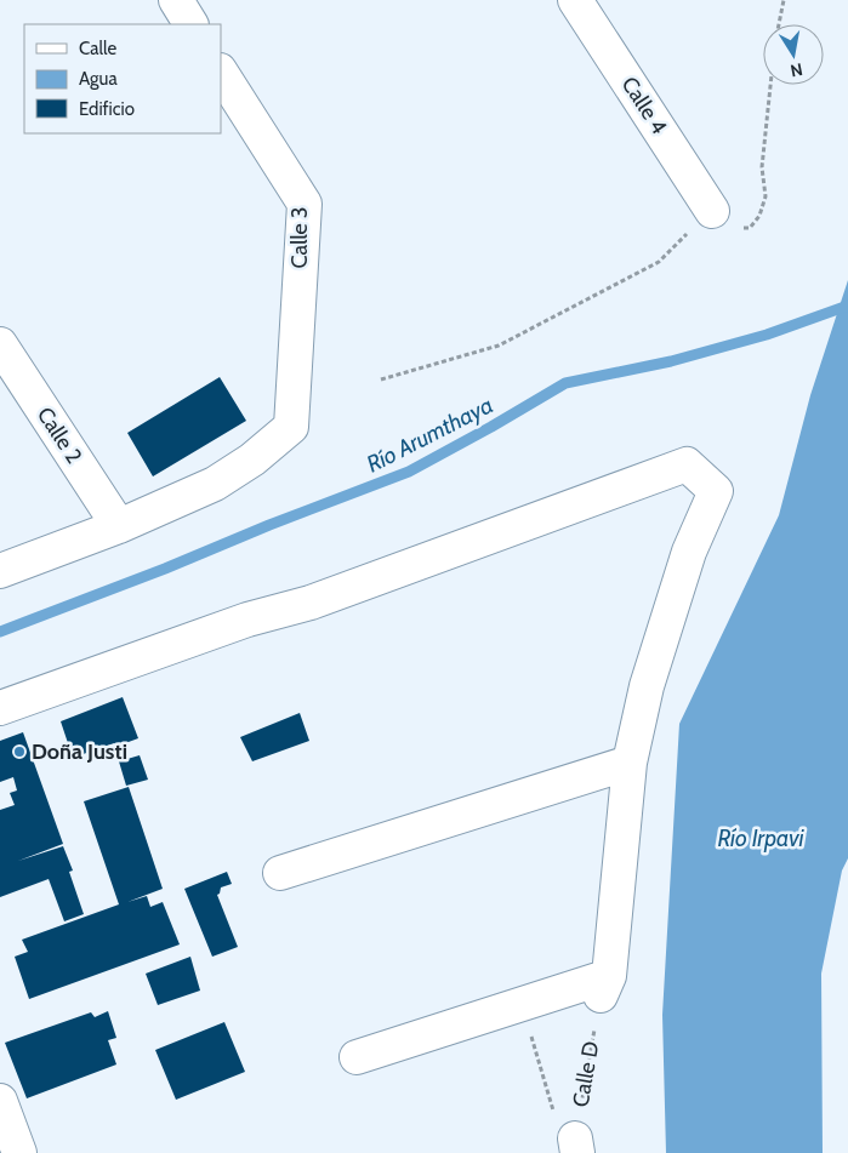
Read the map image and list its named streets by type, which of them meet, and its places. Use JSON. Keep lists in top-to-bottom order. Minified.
{"streets":{"street":["Calle 4","Calle 3","Calle 2"],"path":["Calle D"]},"crossings":[["Calle 3","Calle 2"]],"water":["Río Arumthaya","Río Irpavi"],"places":["Doña Justi"],"legend":["Calle","Agua","Edificio"],"north":"bottom"}
